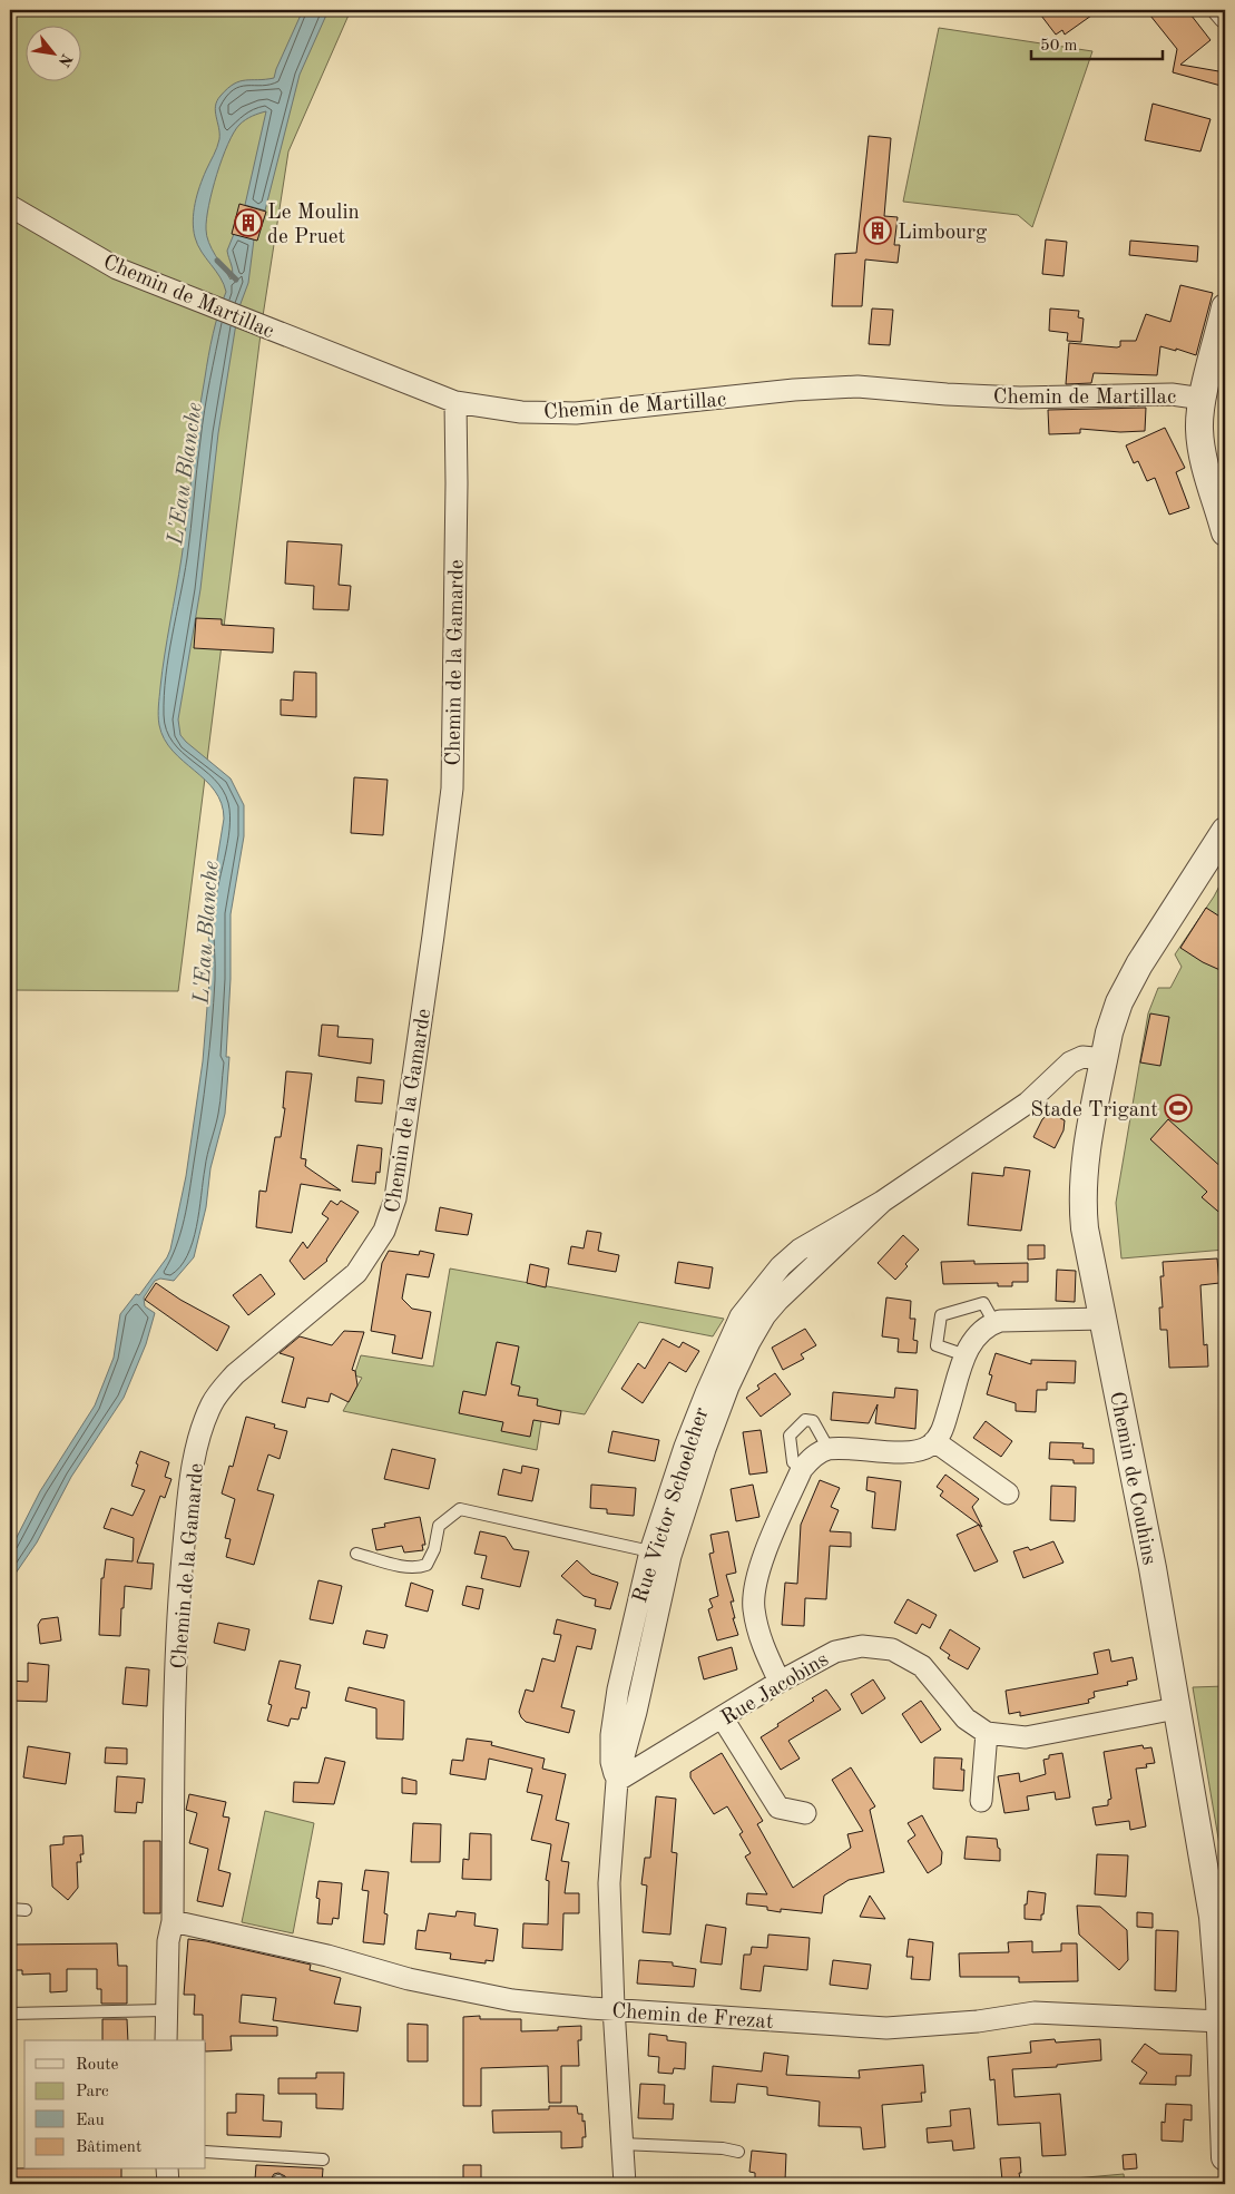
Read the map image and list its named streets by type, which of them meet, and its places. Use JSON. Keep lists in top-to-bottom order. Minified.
{"streets":{"street":["Chemin de Martillac","Chemin de la Gamarde","Chemin de Couhins","Rue Victor Schoelcher","Rue Jacobins","Chemin de Frezat"]},"crossings":[["Chemin de Martillac","Chemin de la Gamarde"],["Chemin de la Gamarde","Chemin de Frezat"],["Chemin de Couhins","Rue Victor Schoelcher"],["Chemin de Couhins","Rue Jacobins"],["Chemin de Couhins","Chemin de Frezat"],["Rue Victor Schoelcher","Rue Jacobins"],["Rue Victor Schoelcher","Chemin de Frezat"]],"water":["L'Eau Blanche"],"places":{"building":["Le Moulin de Pruet","Limbourg"],"sports":["Stade Trigant"]},"legend":["Route","Parc","Eau","Bâtiment"],"scale_bar":"50 m","north":"bottom right"}
